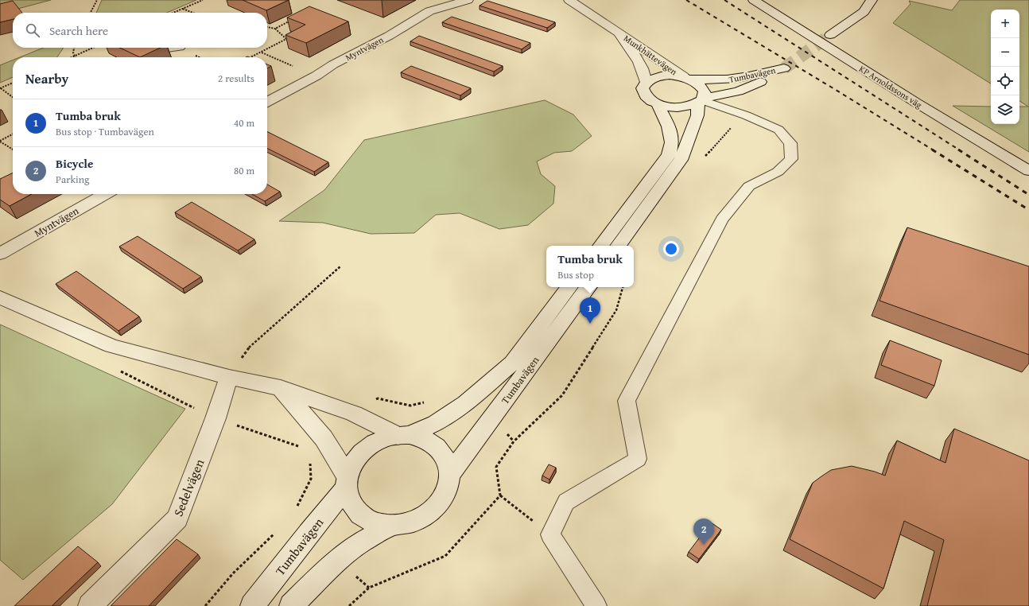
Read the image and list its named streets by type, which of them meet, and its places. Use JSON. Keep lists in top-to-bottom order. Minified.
{"streets":{"main road":["Myntvägen","Munkhättevägen","Tumbavägen","KP Arnoldssons väg","Sedelvägen"]},"crossings":[["Munkhättevägen","Tumbavägen"]],"page":{"map_buttons":["+","−"],"search":"Search here","heading":["Nearby","2 results"],"list":[{"mark":"1","name":"Tumba bruk","note":"Bus stop · Tumbavägen","value":"40 m"},{"mark":"2","name":"Bicycle","note":"Parking","value":"80 m"}],"popup":["Tumba bruk","Bus stop"],"pins":["1","2"]}}
